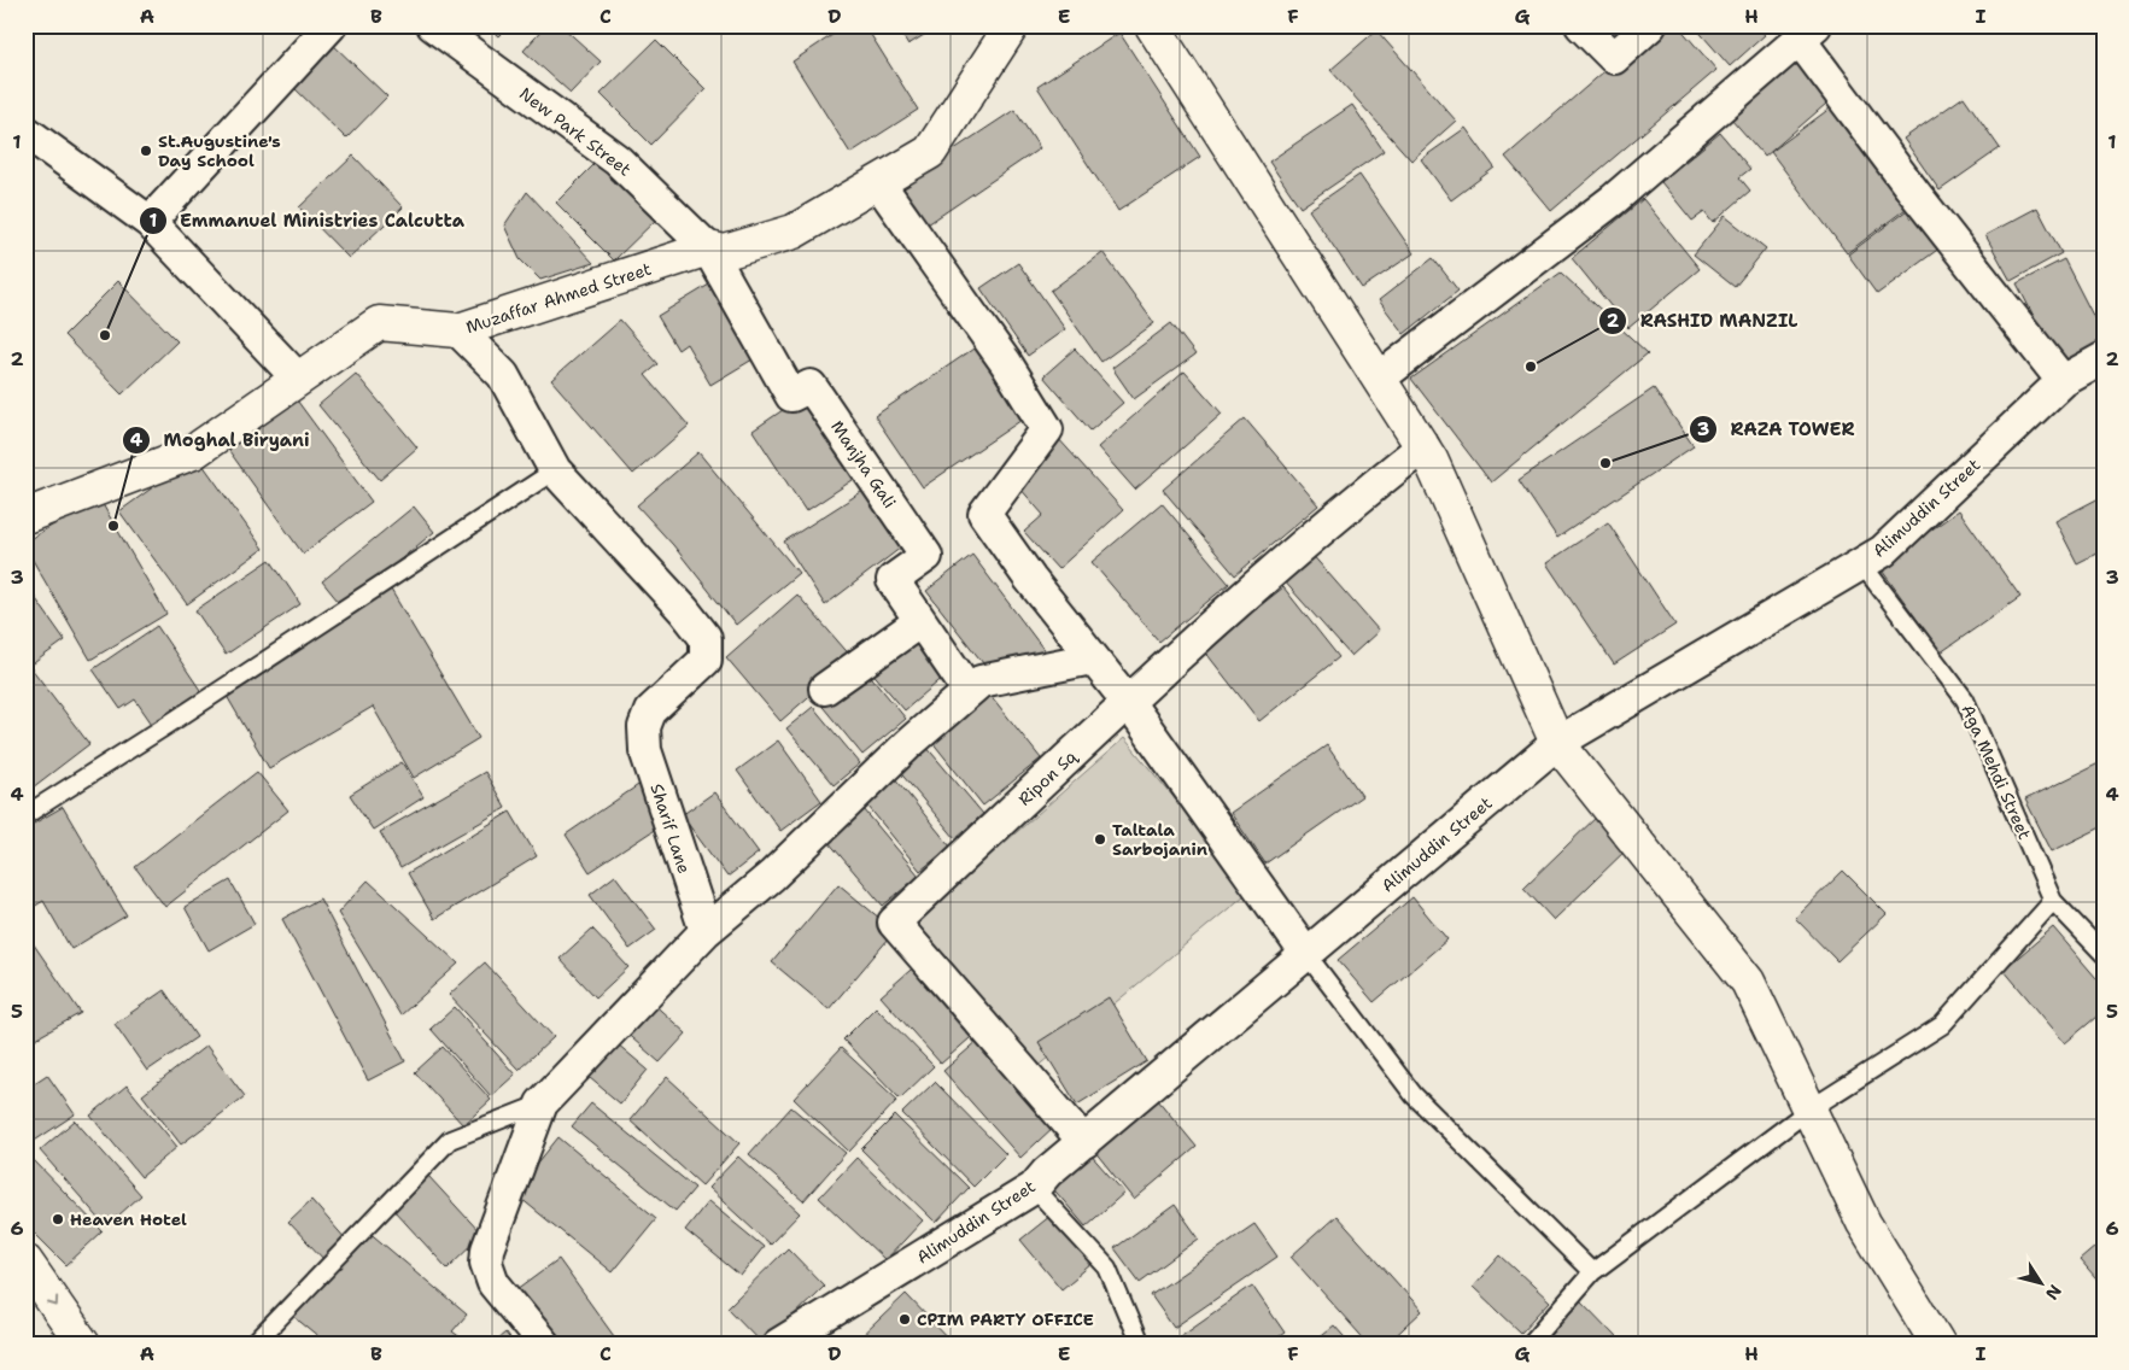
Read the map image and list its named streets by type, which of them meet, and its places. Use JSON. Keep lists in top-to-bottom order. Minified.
{"streets":{"street":["New Park Street","Muzaffar Ahmed Street","Manjha Gali","Alimuddin Street","Ripon Sq","Sharif Lane"],"lane":["Aga Mehdi Street"]},"crossings":[["New Park Street","Muzaffar Ahmed Street"],["New Park Street","Manjha Gali"],["Muzaffar Ahmed Street","Manjha Gali"],["Muzaffar Ahmed Street","Sharif Lane"],["Alimuddin Street","Aga Mehdi Street"],["Alimuddin Street","Ripon Sq"]],"places":["St.Augustine's Day School","Emmanuel Ministries Calcutta","RASHID MANZIL","RAZA TOWER","Moghal Biryani","Taltala Sarbojanin","Heaven Hotel","CPIM PARTY OFFICE"],"north":"bottom right","grid":{"columns":["A","B","C","D","E","F","G","H","I"],"rows":["1","2","3","4","5","6"]}}
